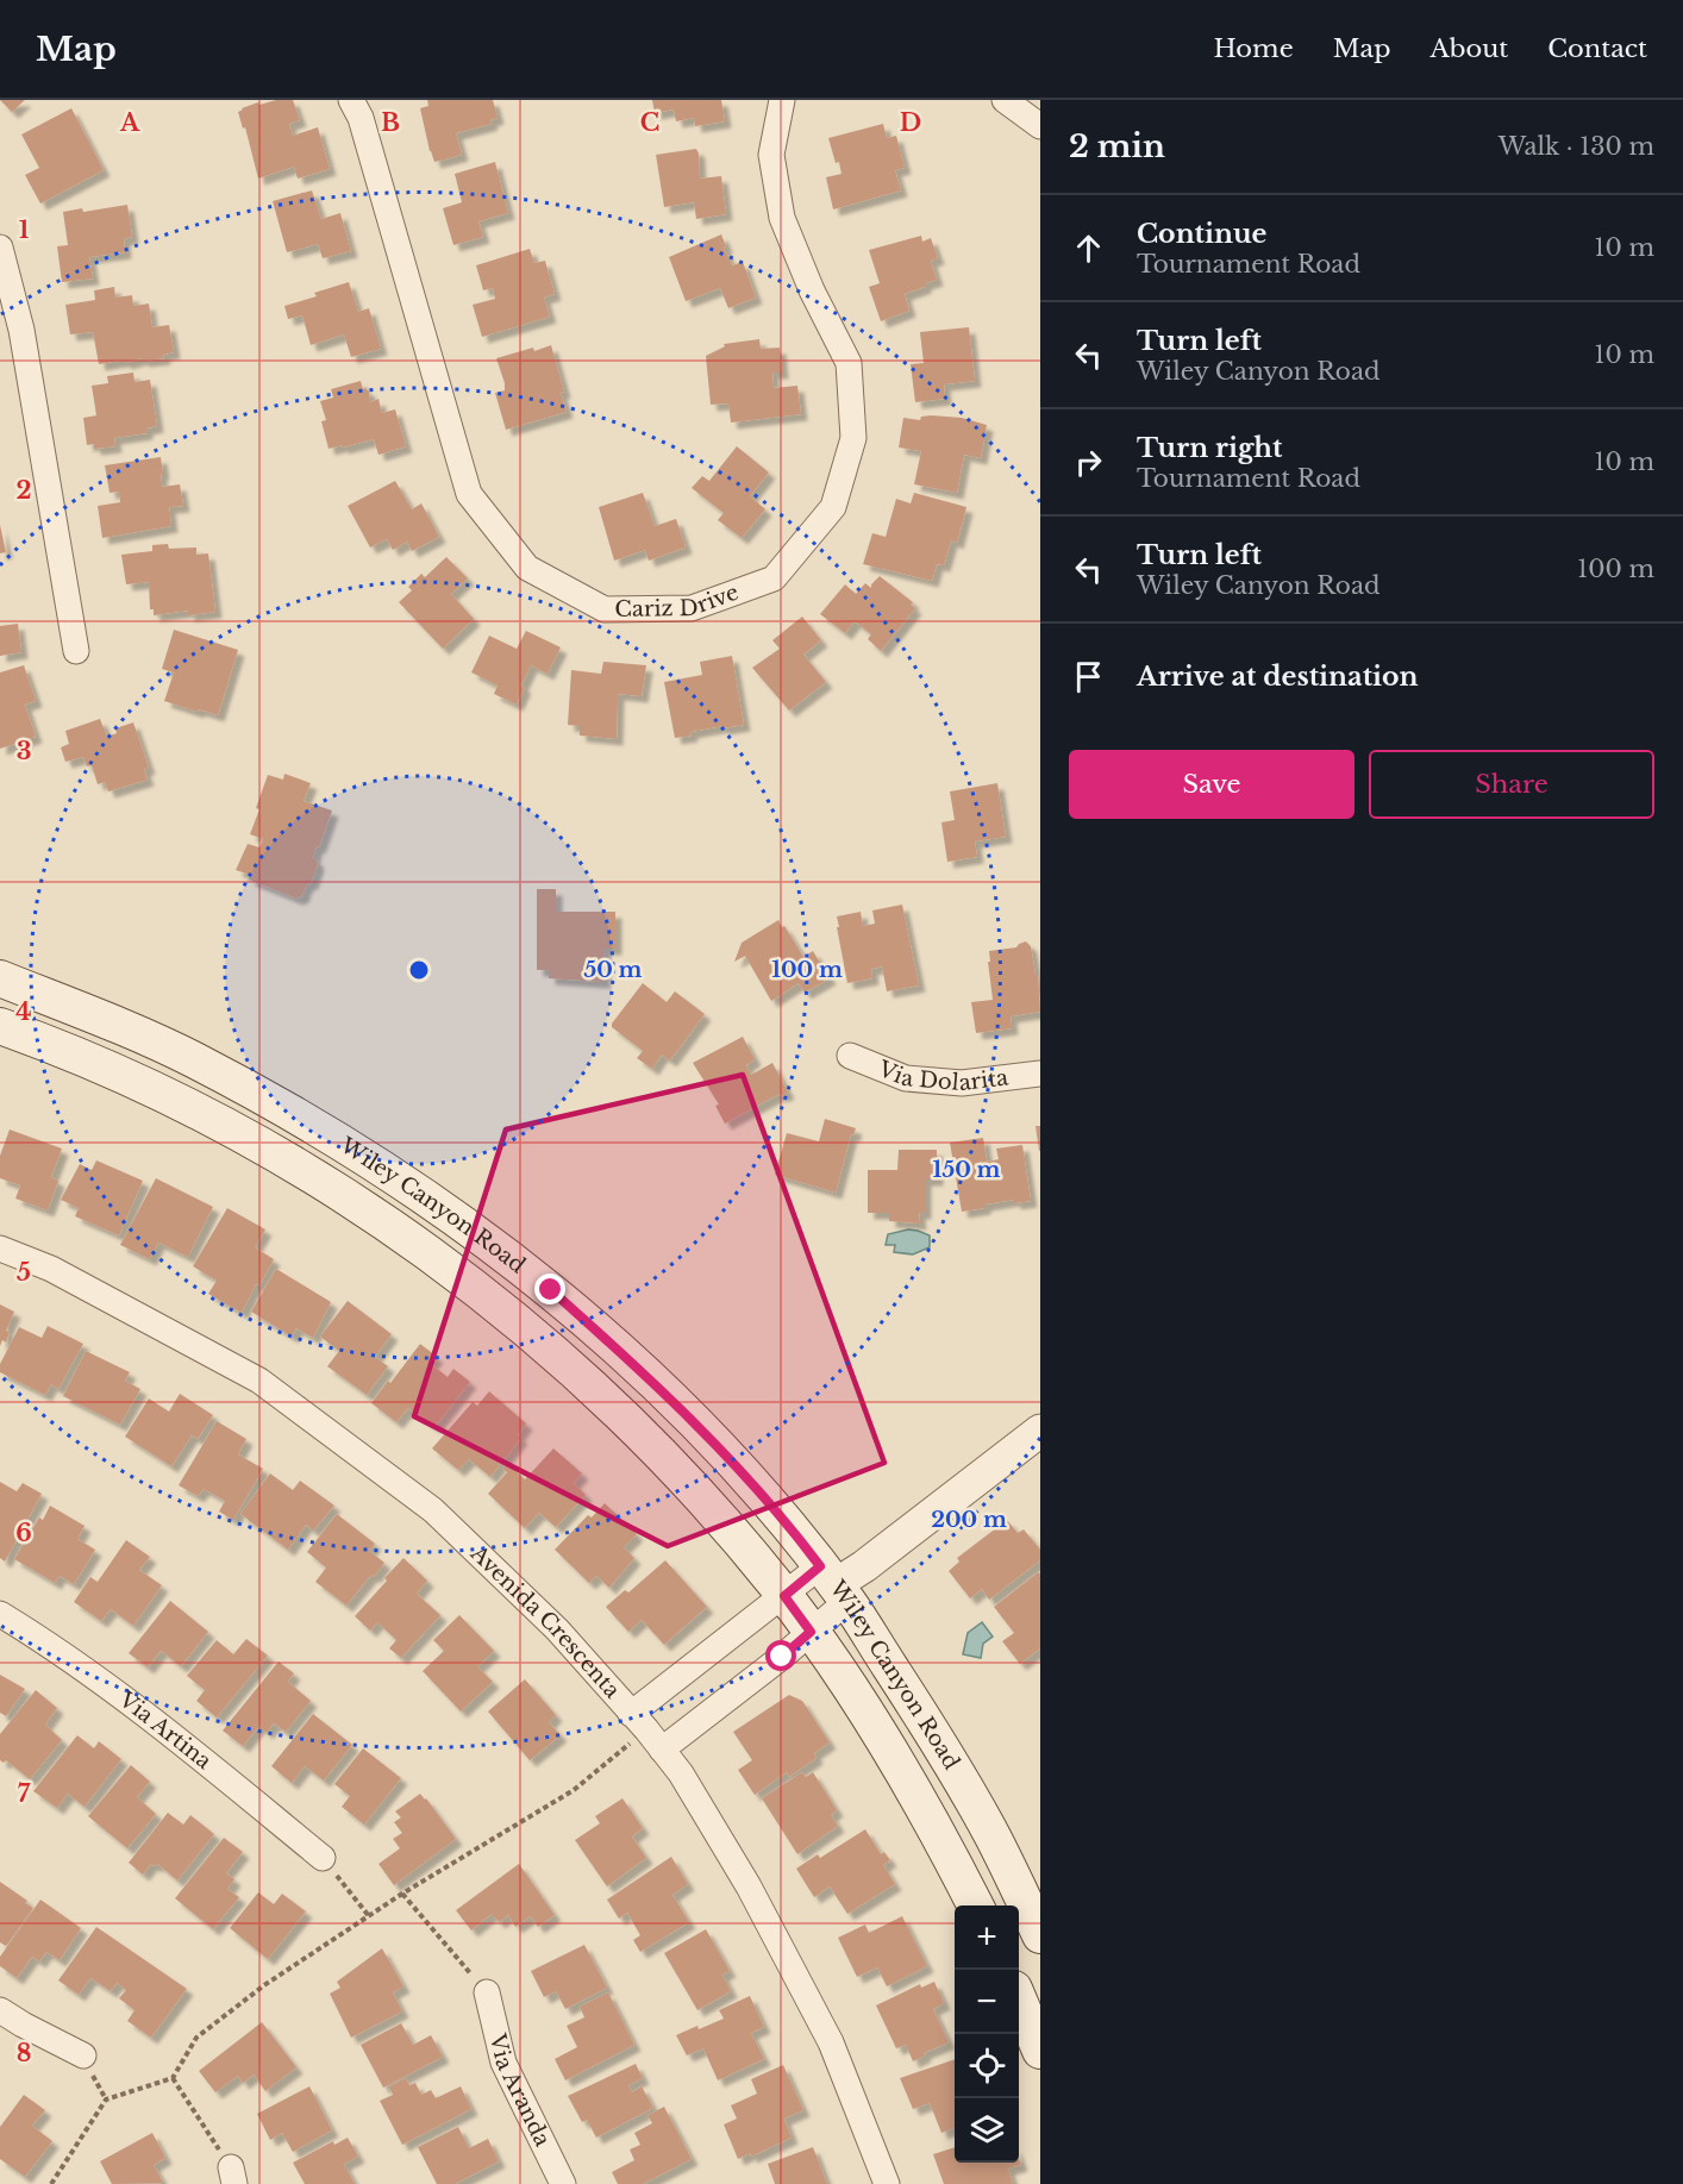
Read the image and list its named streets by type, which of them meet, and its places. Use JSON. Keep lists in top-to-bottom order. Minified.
{"streets":{"main road":["Wiley Canyon Road"],"street":["Cariz Drive","Via Dolarita","Avenida Crescenta","Via Artina","Via Aranda"]},"page":{"header":"Map","nav":["Home","Map","About","Contact"],"heading":["2 min","Walk · 130 m"],"list":[["Continue","Tournament Road","10 m"],["Turn left","Wiley Canyon Road","10 m"],["Turn right","Tournament Road","10 m"],["Turn left","Wiley Canyon Road","100 m"],"Arrive at destination"],"buttons":["Save","Share"],"map_buttons":["+","−"]},"grid":{"columns":["A","B","C","D"],"rows":["1","2","3","4","5","6","7","8"]},"rings":["50 m","100 m","150 m","200 m"]}
